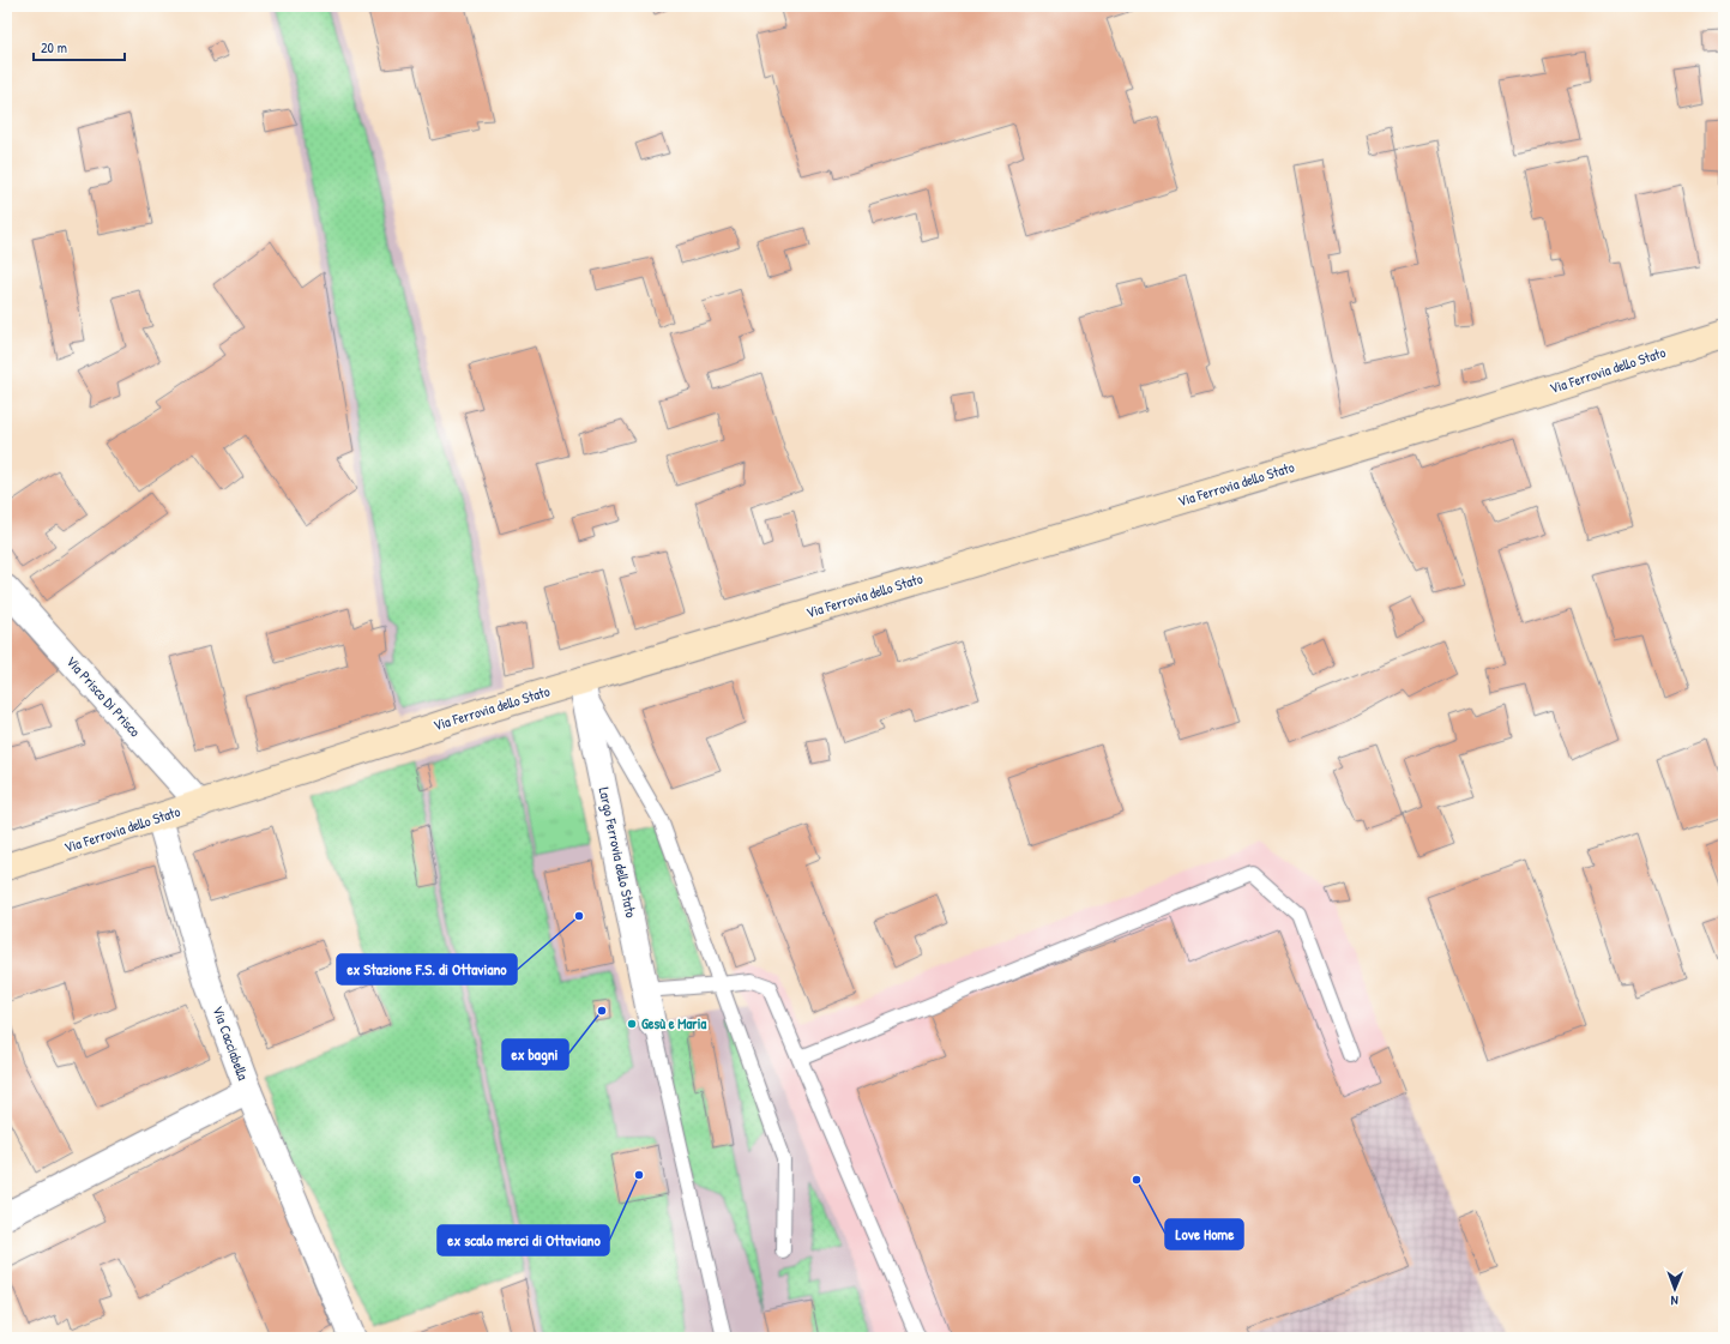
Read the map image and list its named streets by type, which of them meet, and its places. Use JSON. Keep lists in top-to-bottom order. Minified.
{"streets":{"main road":["Via Ferrovia dello Stato"],"street":["Via Prisco Di Prisco","Largo Ferrovia dello Stato","Via Cacciabella"]},"crossings":[["Via Ferrovia dello Stato","Via Prisco Di Prisco"],["Via Ferrovia dello Stato","Largo Ferrovia dello Stato"],["Via Ferrovia dello Stato","Via Cacciabella"]],"places":["ex Stazione F.S. di Ottaviano","ex bagni","Gesù e Maria","ex scalo merci di Ottaviano","Love Home"],"scale_bar":"20 m","north":"bottom"}
